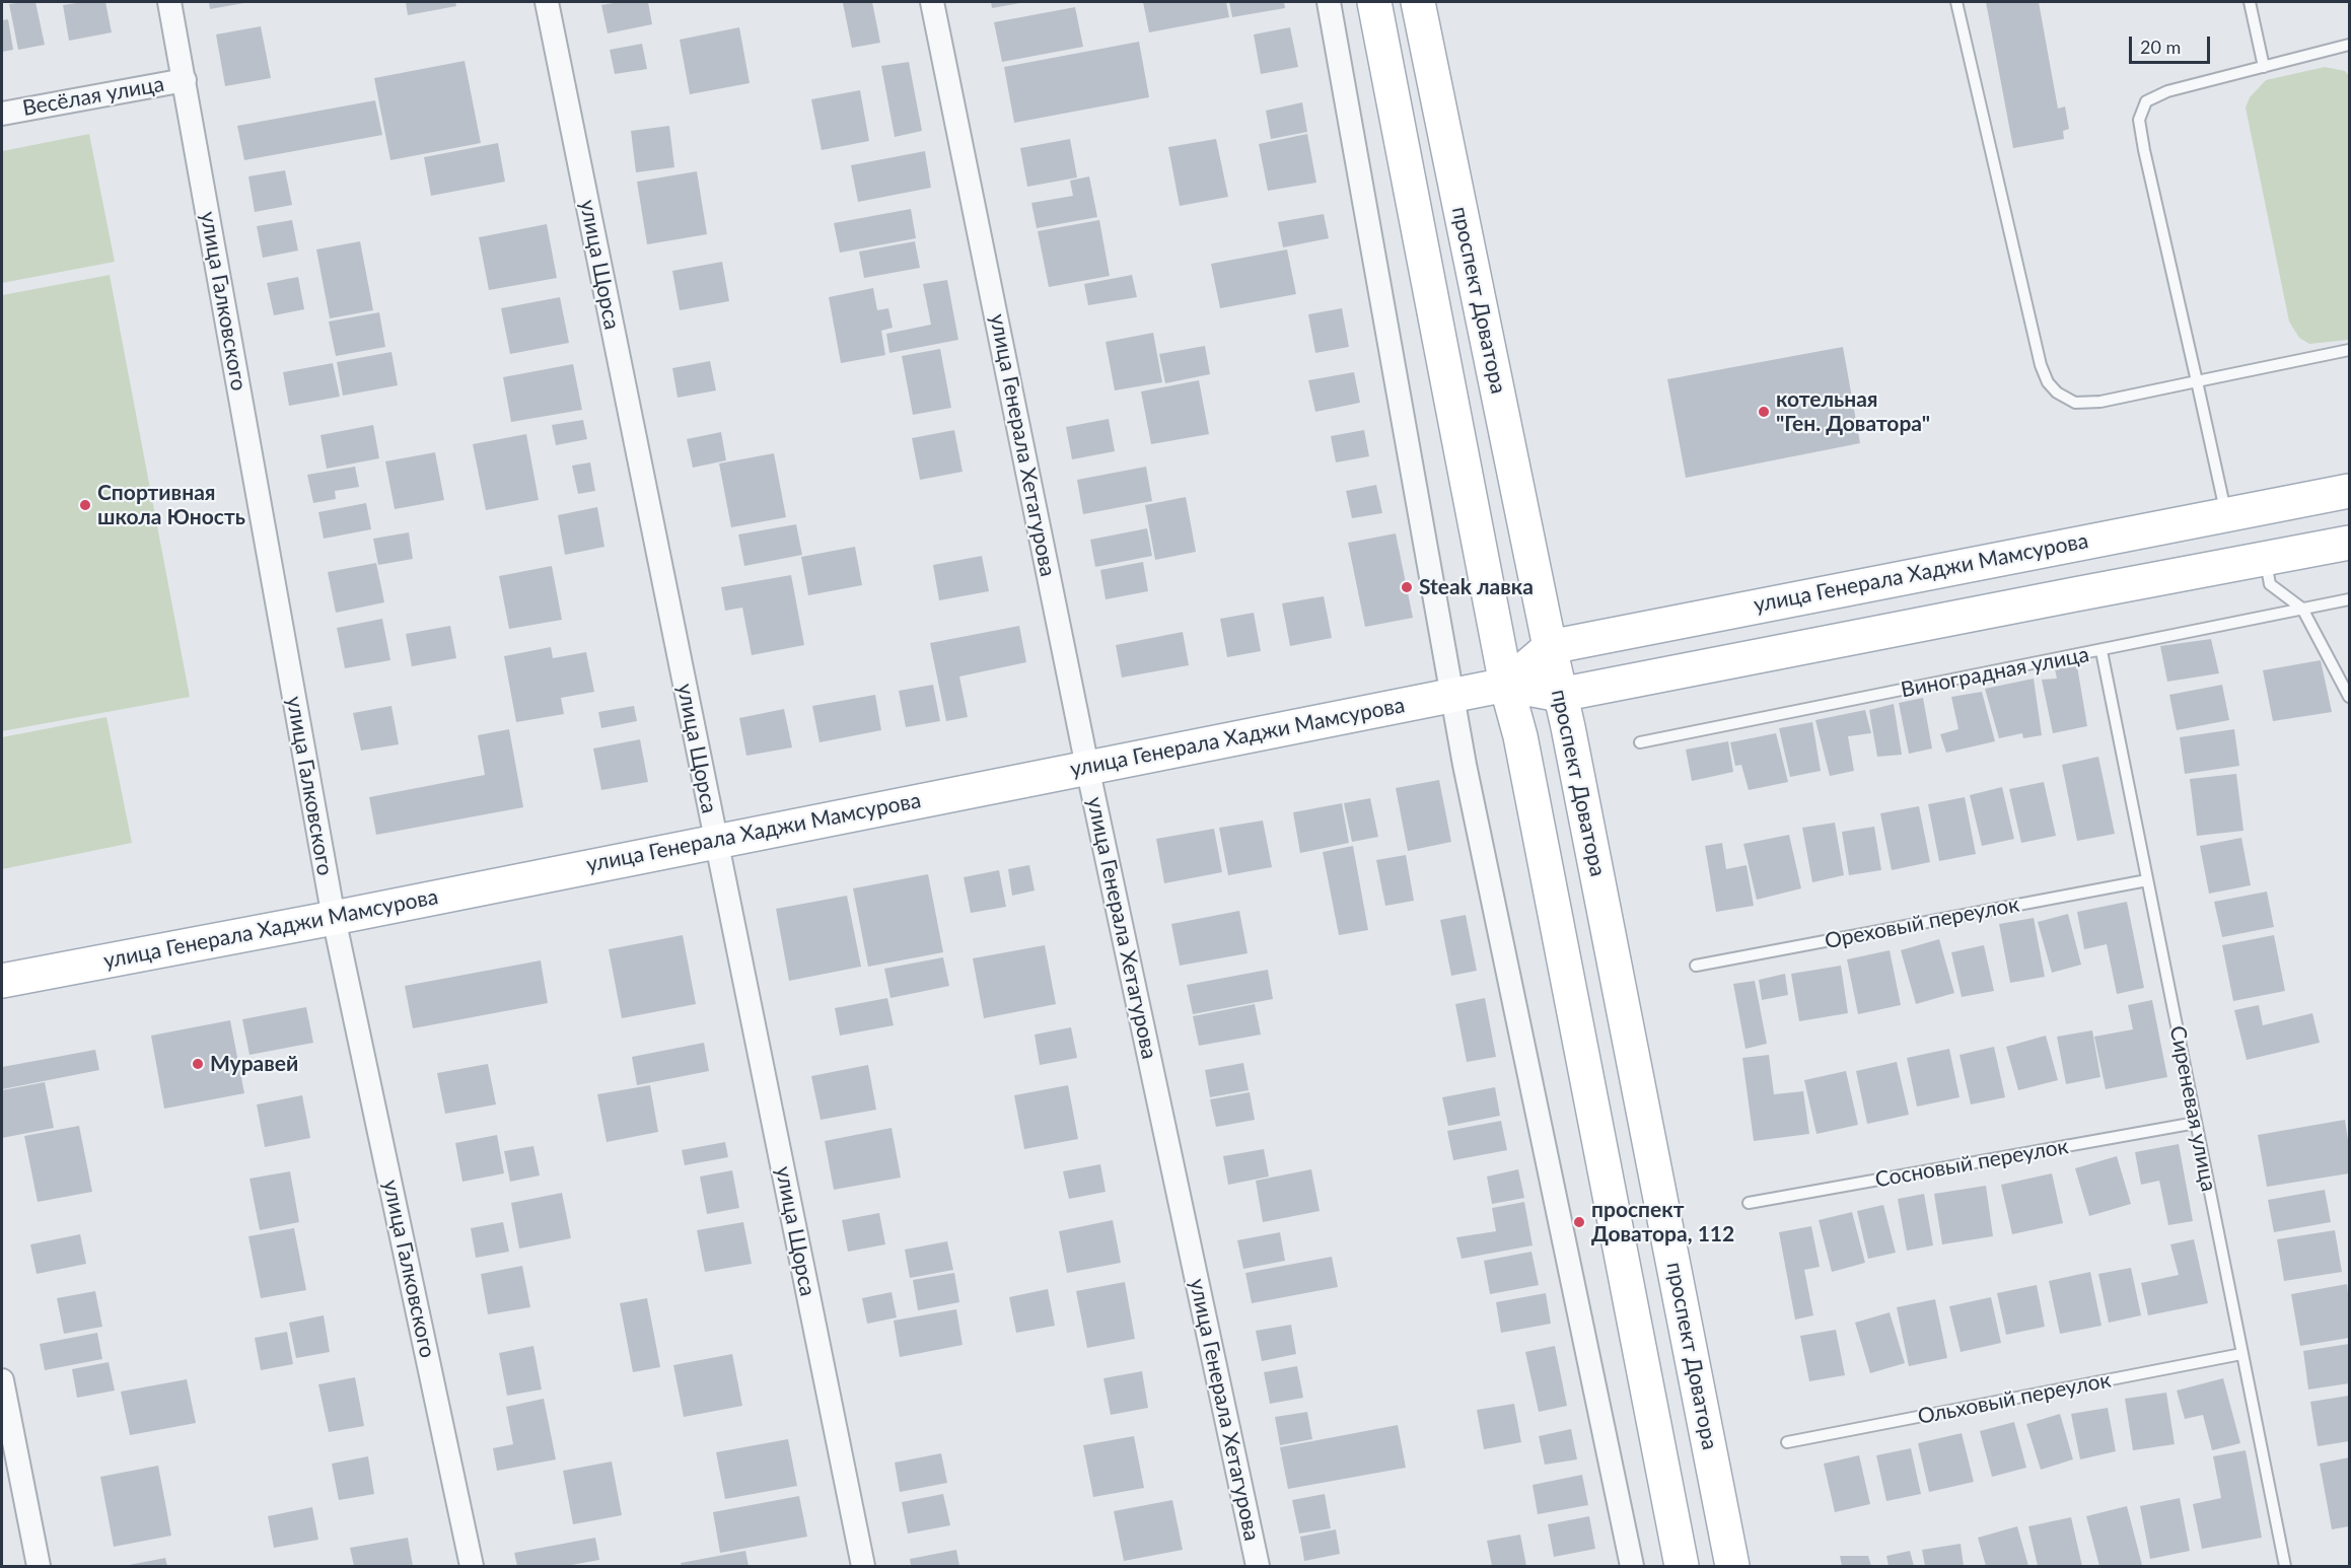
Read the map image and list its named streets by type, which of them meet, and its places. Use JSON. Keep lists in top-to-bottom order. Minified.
{"streets":{"main road":["проспект Доватора","улица Генерала Хаджи Мамсурова"],"street":["Весёлая улица","улица Щорса","улица Галковского","улица Генерала Хетагурова"],"lane":["Виноградная улица","Ореховый переулок","Сиреневая улица","Сосновый переулок","Ольховый переулок"]},"crossings":[["Весёлая улица","улица Галковского"],["улица Щорса","улица Генерала Хаджи Мамсурова"],["проспект Доватора","улица Генерала Хаджи Мамсурова"],["улица Галковского","улица Генерала Хаджи Мамсурова"],["улица Генерала Хетагурова","улица Генерала Хаджи Мамсурова"],["Виноградная улица","Сиреневая улица"],["Ореховый переулок","Сиреневая улица"],["Сиреневая улица","Сосновый переулок"],["Сиреневая улица","Ольховый переулок"]],"places":["котельная \"Ген. Доватора\"","Спортивная школа Юность","Steak лавка","Муравей","проспект Доватора, 112"],"scale_bar":"20 m"}
